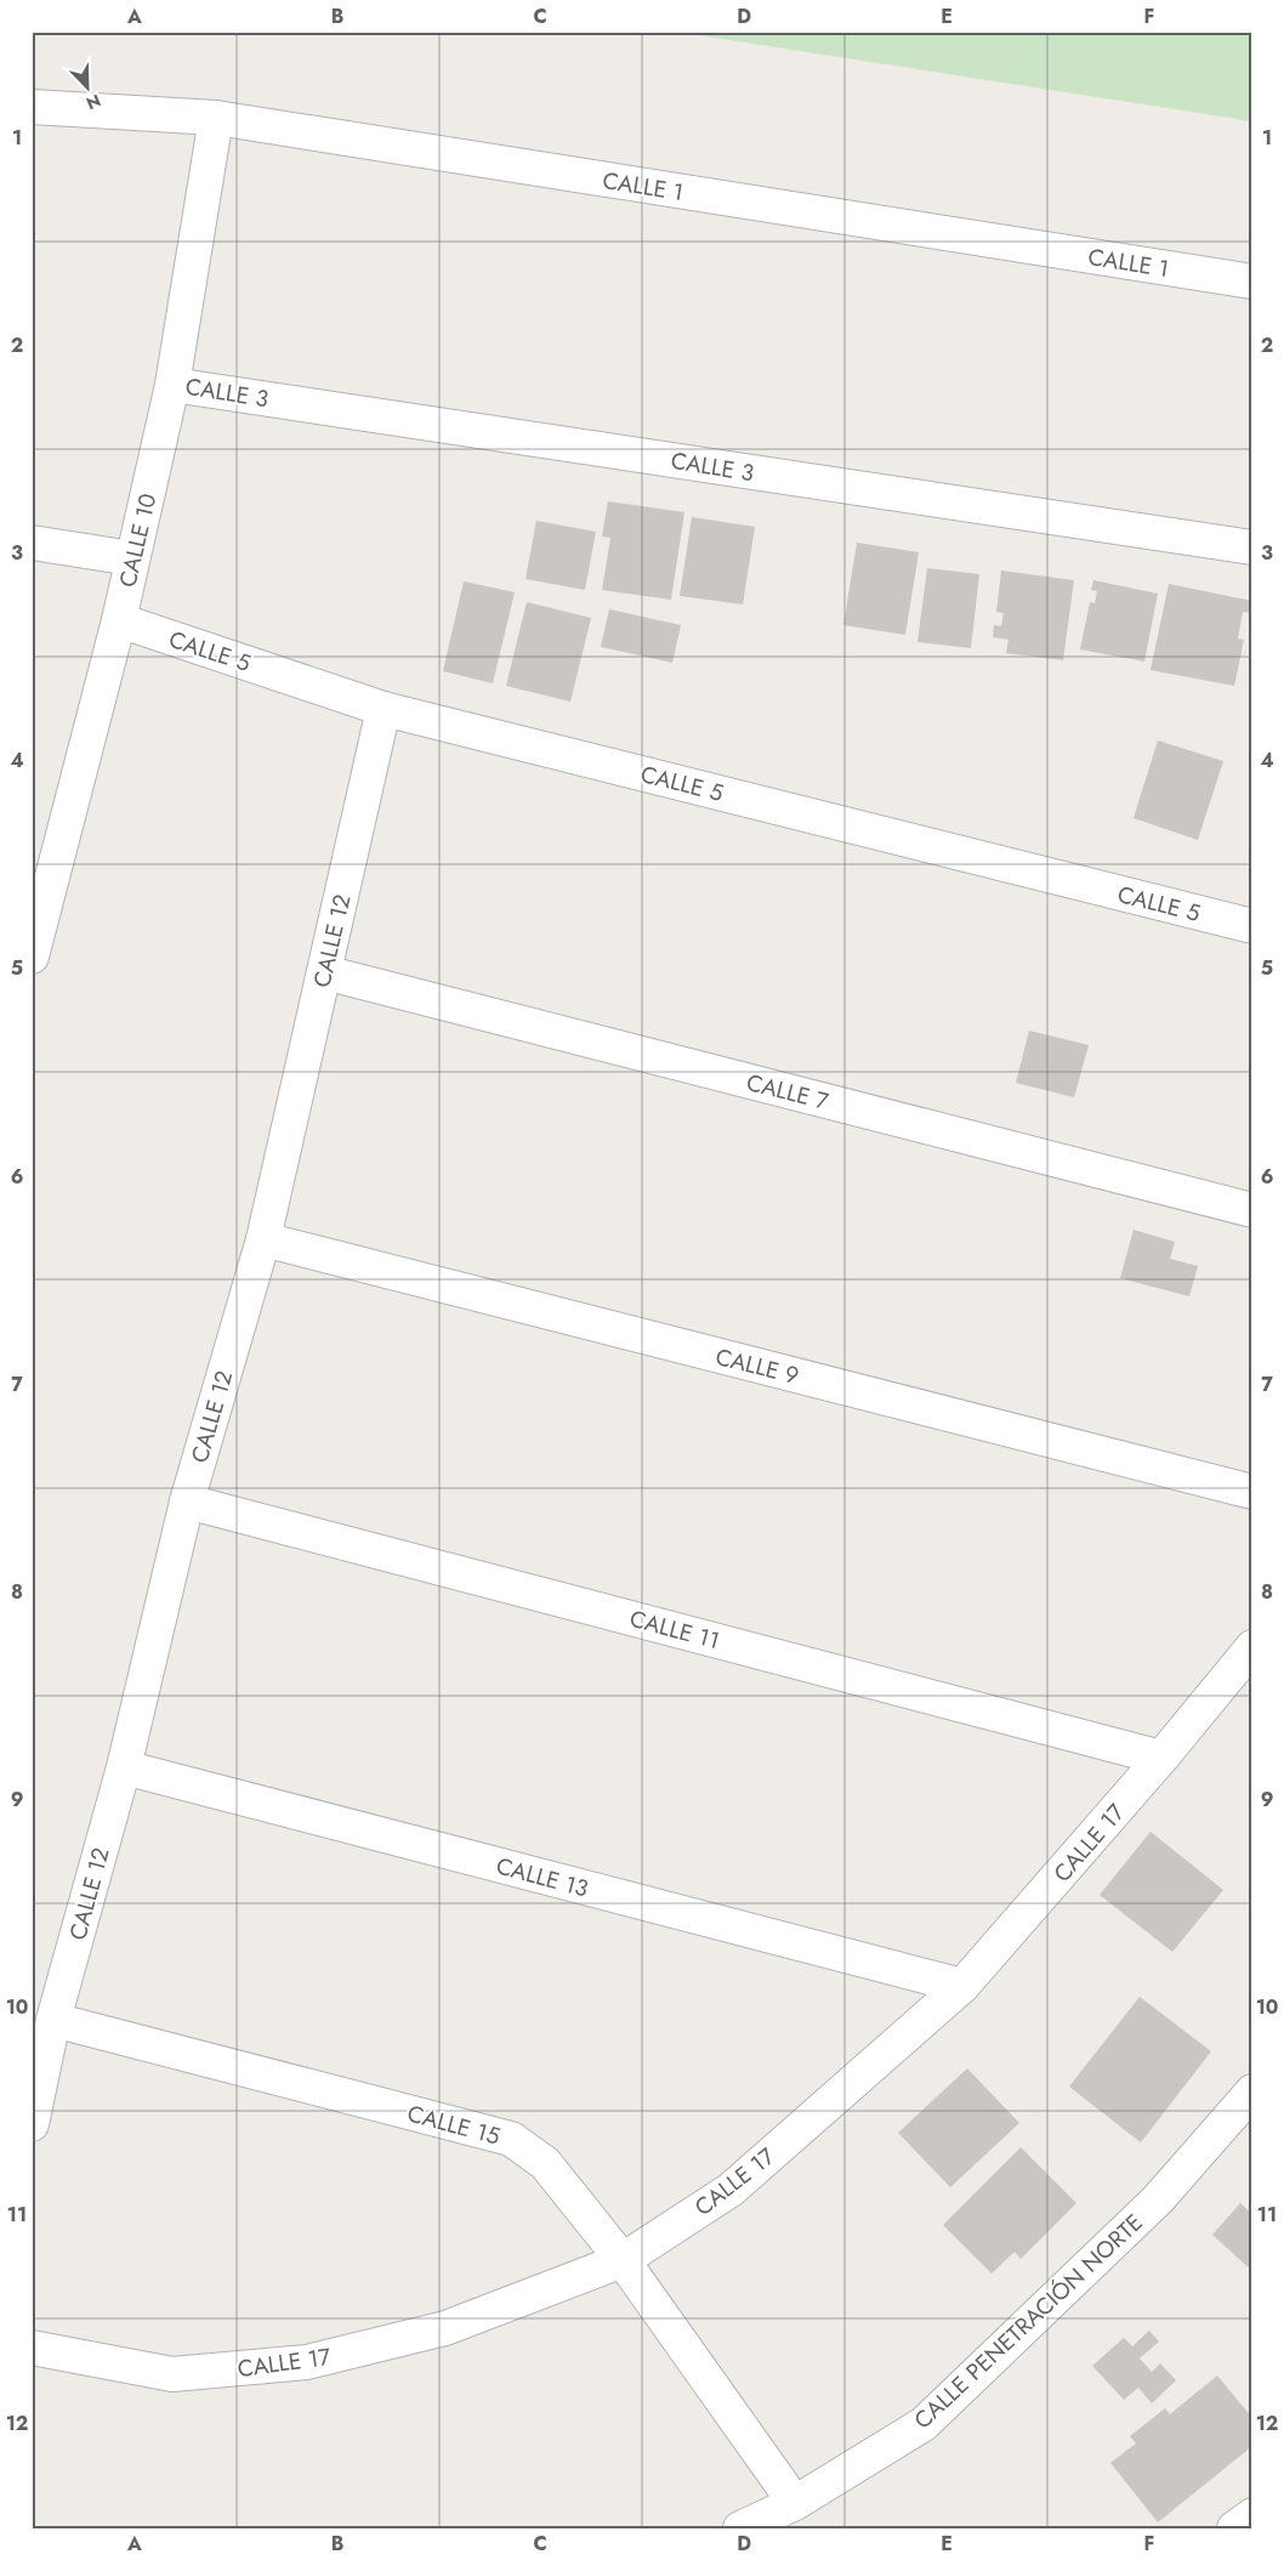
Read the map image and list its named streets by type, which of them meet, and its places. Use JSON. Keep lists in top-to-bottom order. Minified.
{"streets":{"street":["CALLE 1","CALLE 3","CALLE 10","CALLE 5","CALLE 12","CALLE 7","CALLE 9","CALLE 11","CALLE 17","CALLE 13","CALLE 15","CALLE PENETRACIÓN NORTE"]},"crossings":[["CALLE 1","CALLE 10"],["CALLE 3","CALLE 10"],["CALLE 10","CALLE 5"],["CALLE 5","CALLE 12"],["CALLE 12","CALLE 7"],["CALLE 12","CALLE 9"],["CALLE 12","CALLE 11"],["CALLE 12","CALLE 13"],["CALLE 12","CALLE 15"],["CALLE 11","CALLE 17"],["CALLE 17","CALLE 13"],["CALLE 17","CALLE 15"],["CALLE 15","CALLE PENETRACIÓN NORTE"]],"north":"bottom right","grid":{"columns":["A","B","C","D","E","F"],"rows":["1","2","3","4","5","6","7","8","9","10","11","12"]}}
